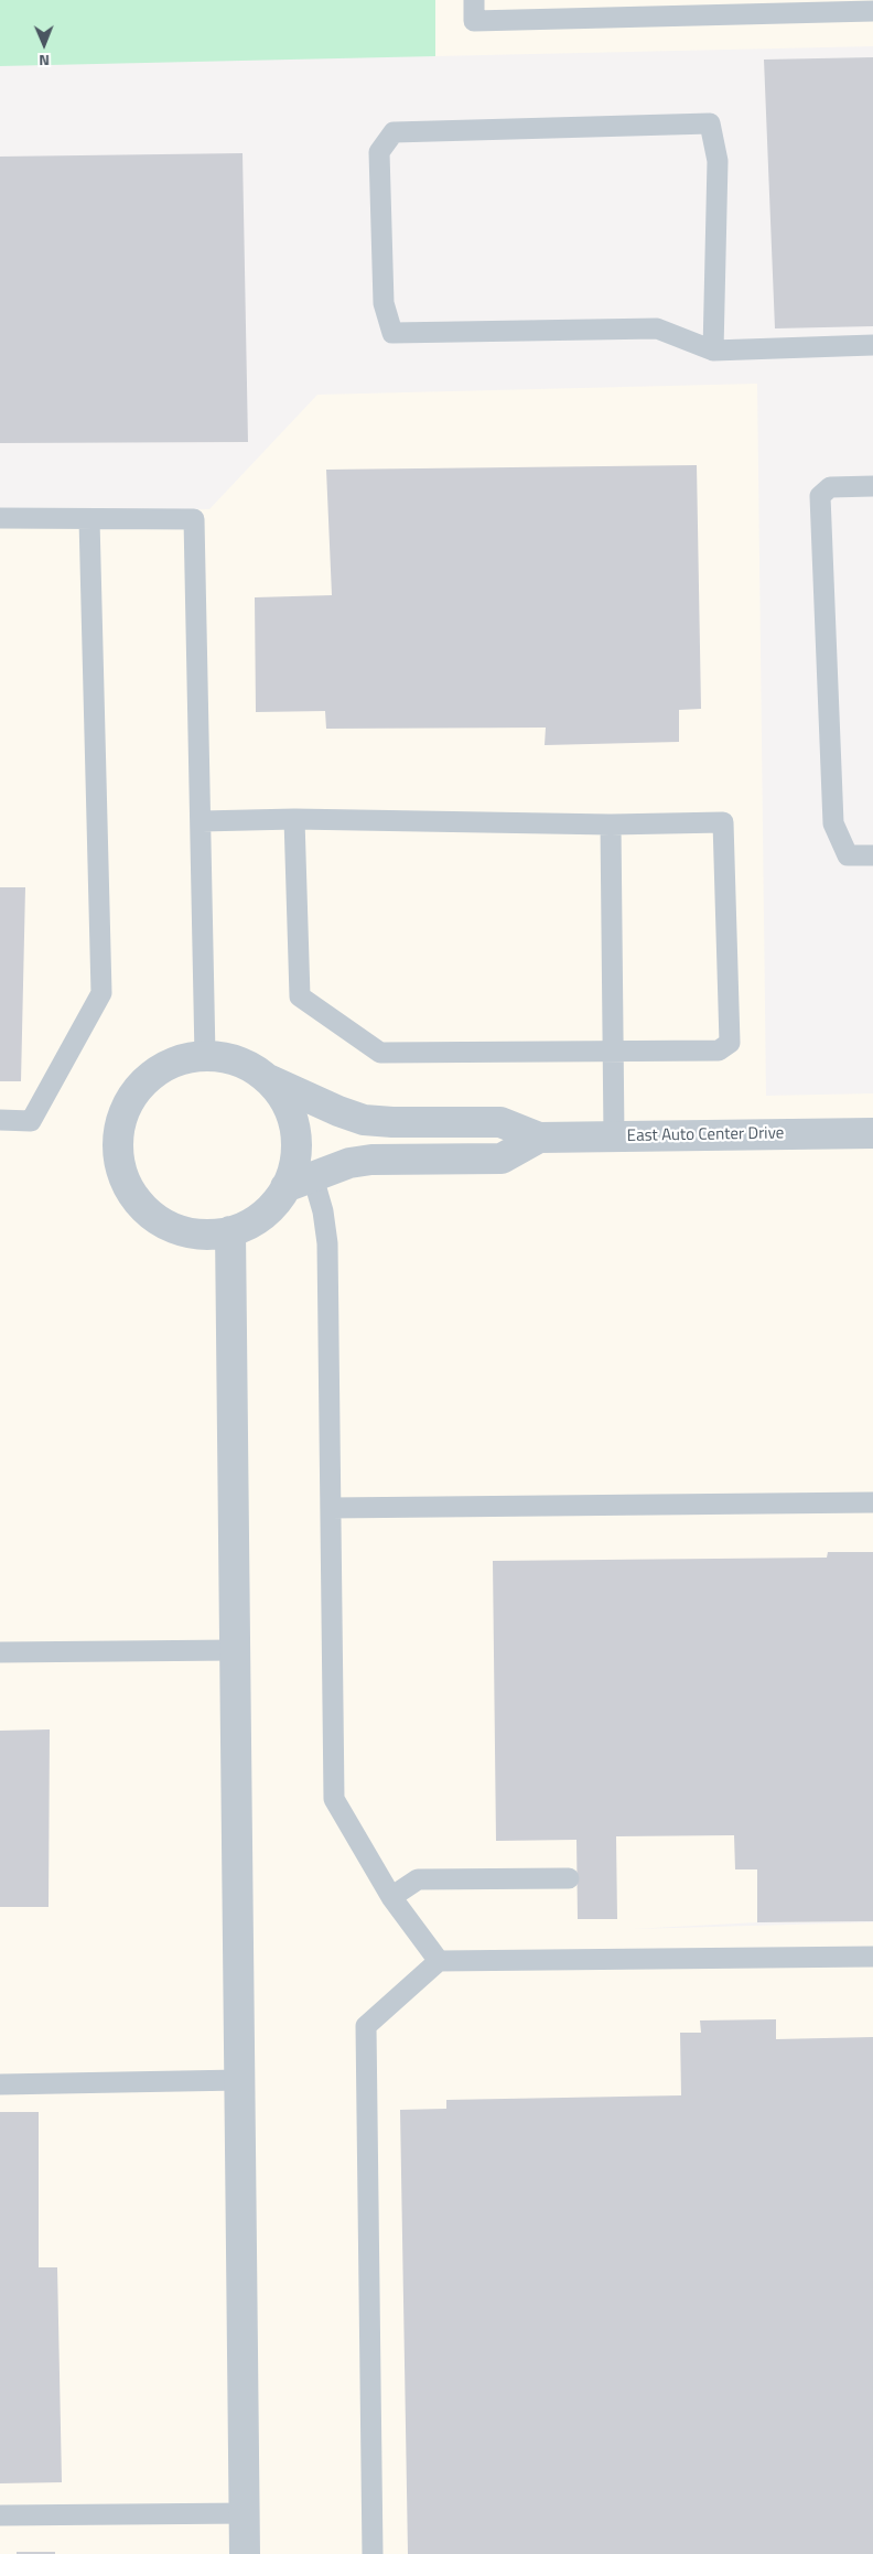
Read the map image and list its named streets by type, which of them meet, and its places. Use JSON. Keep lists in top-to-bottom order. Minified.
{"streets":{"street":["East Auto Center Drive"]},"north":"bottom"}
